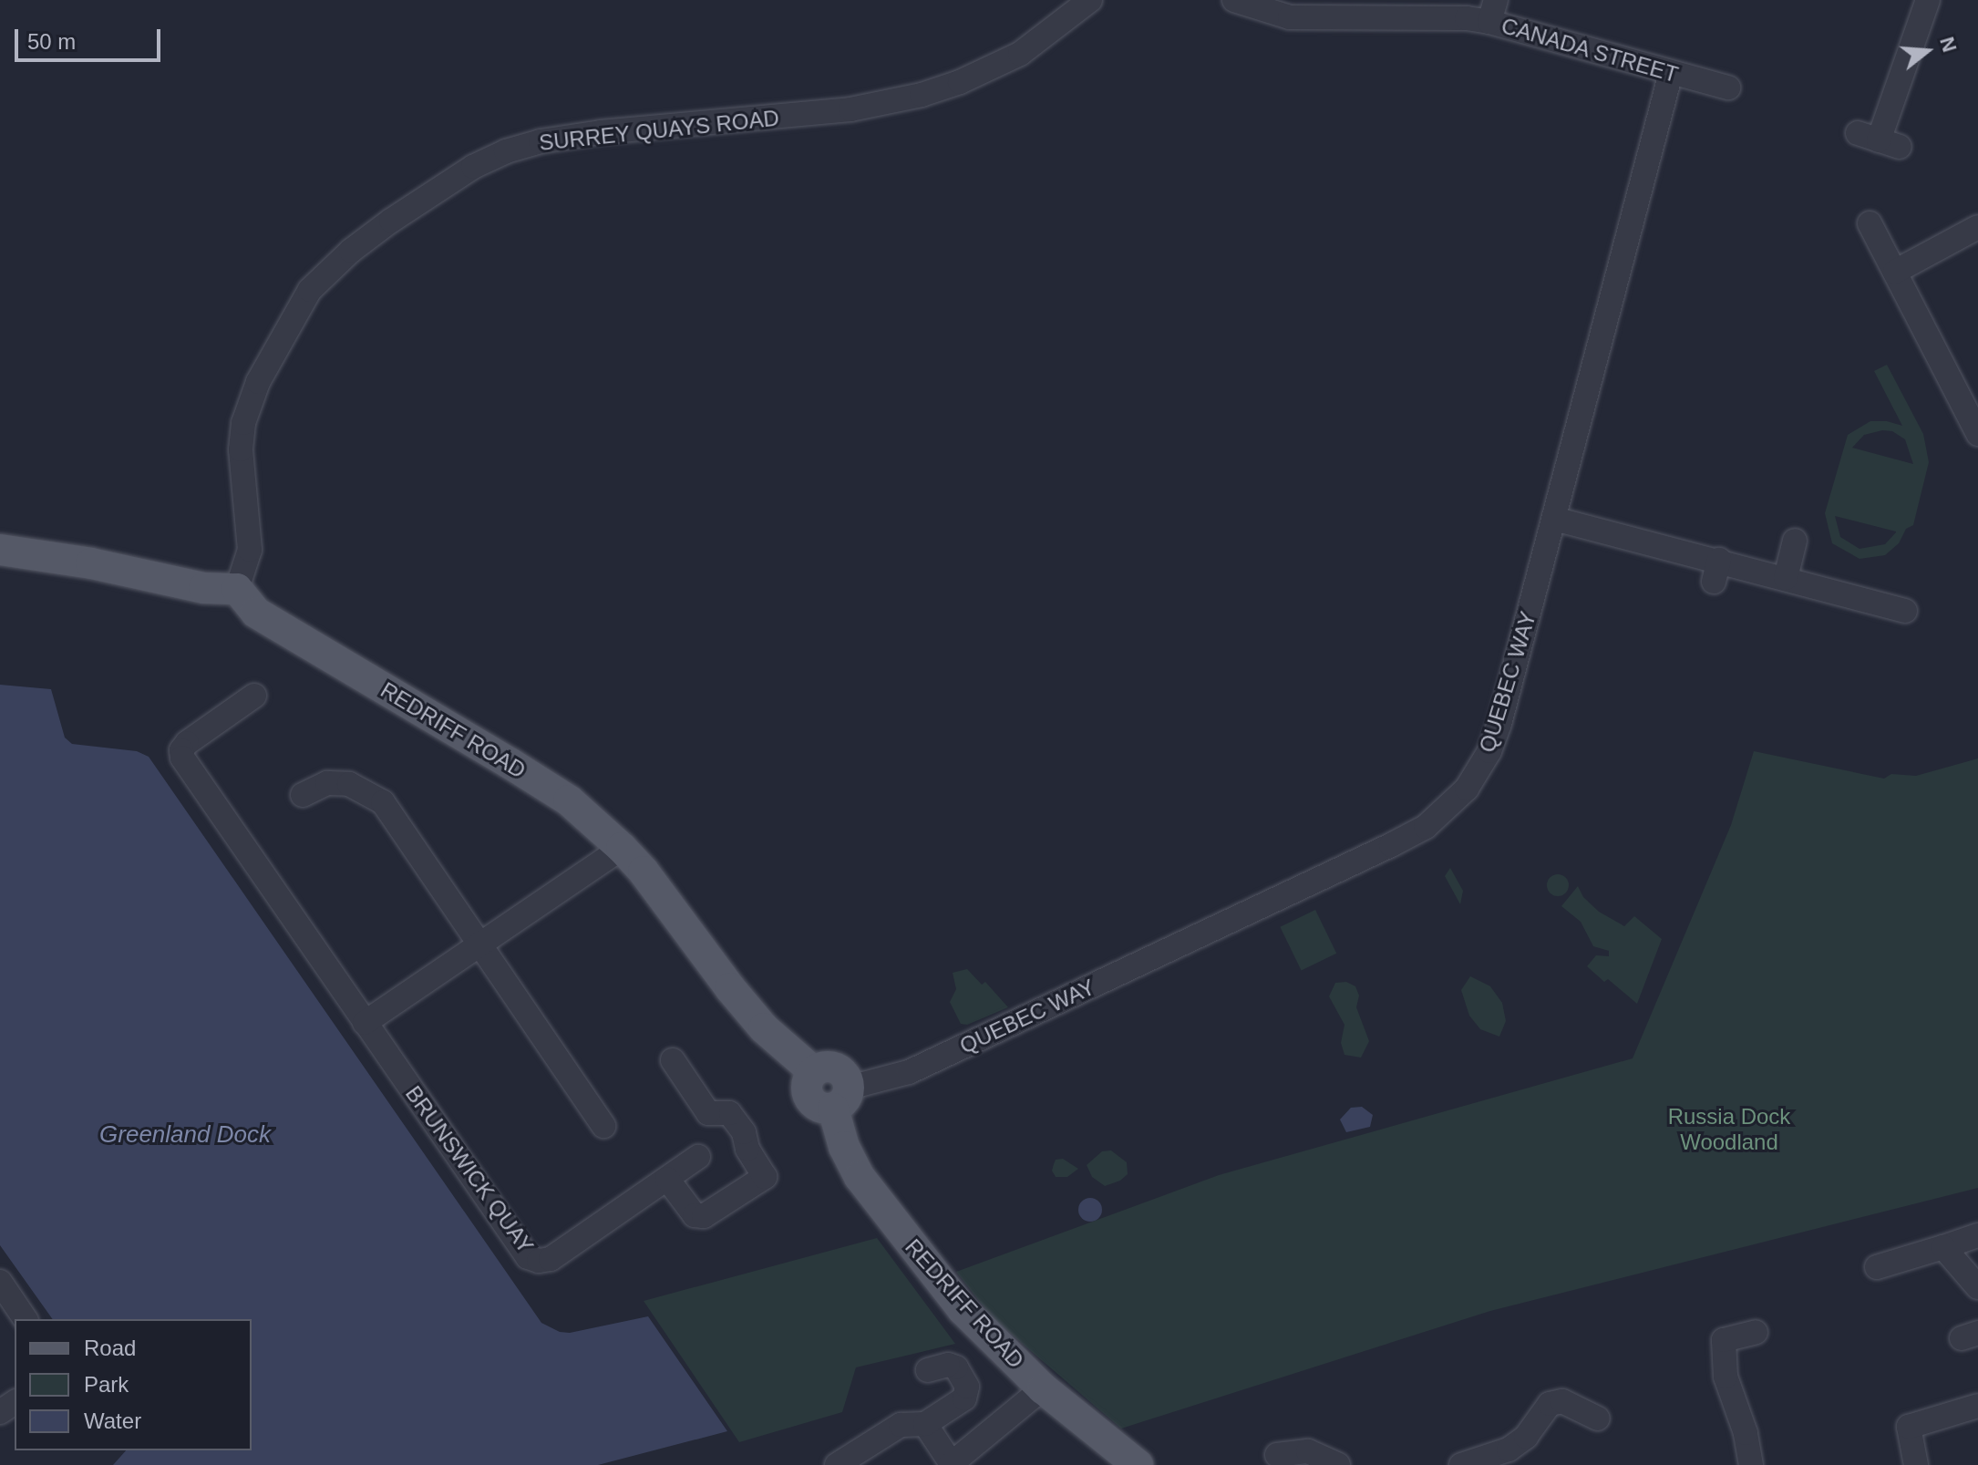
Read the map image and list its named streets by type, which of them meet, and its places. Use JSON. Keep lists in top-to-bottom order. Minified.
{"streets":{"main road":["REDRIFF ROAD"],"street":["CANADA STREET","SURREY QUAYS ROAD","QUEBEC WAY","BRUNSWICK QUAY"]},"crossings":[["CANADA STREET","QUEBEC WAY"],["SURREY QUAYS ROAD","REDRIFF ROAD"],["QUEBEC WAY","REDRIFF ROAD"]],"water":["Greenland Dock"],"parks":["Russia Dock Woodland"],"legend":["Road","Park","Water"],"scale_bar":"50 m","north":"right"}
